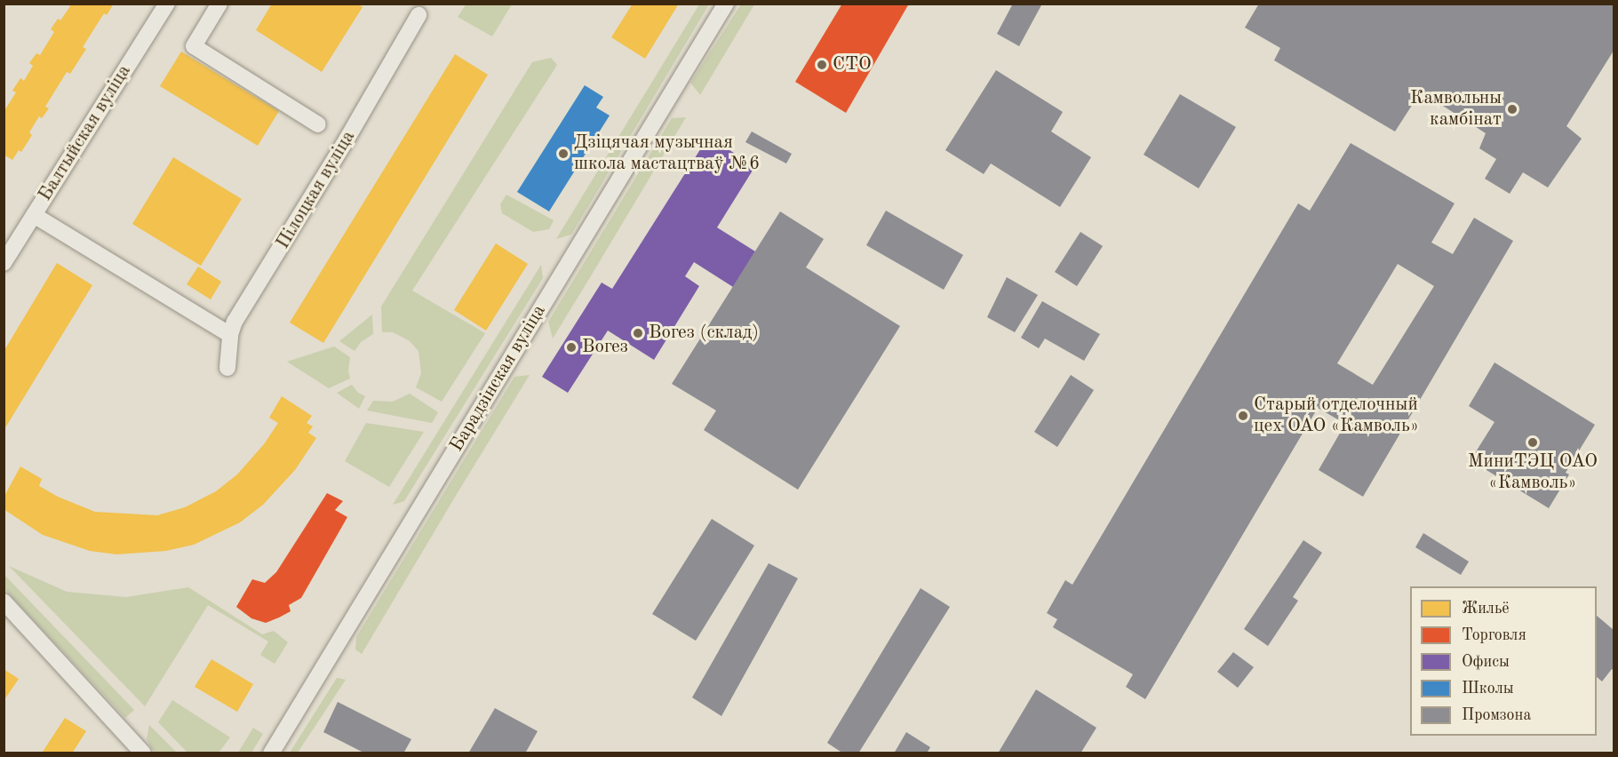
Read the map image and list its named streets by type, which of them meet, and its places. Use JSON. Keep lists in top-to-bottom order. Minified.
{"streets":{"street":["Балтыйская вуліца","Пілоцкая вуліца","Барадзінская вуліца"]},"places":["СТО","Камвольны камбінат","Дзіцячая музычная школа мастацтваў №6","Вогез (склад)","Вогез","Старый отделочный цех ОАО «Камволь»","МиниТЭЦ ОАО «Камволь»"],"legend":["Жильё","Торговля","Офисы","Школы","Промзона"]}
